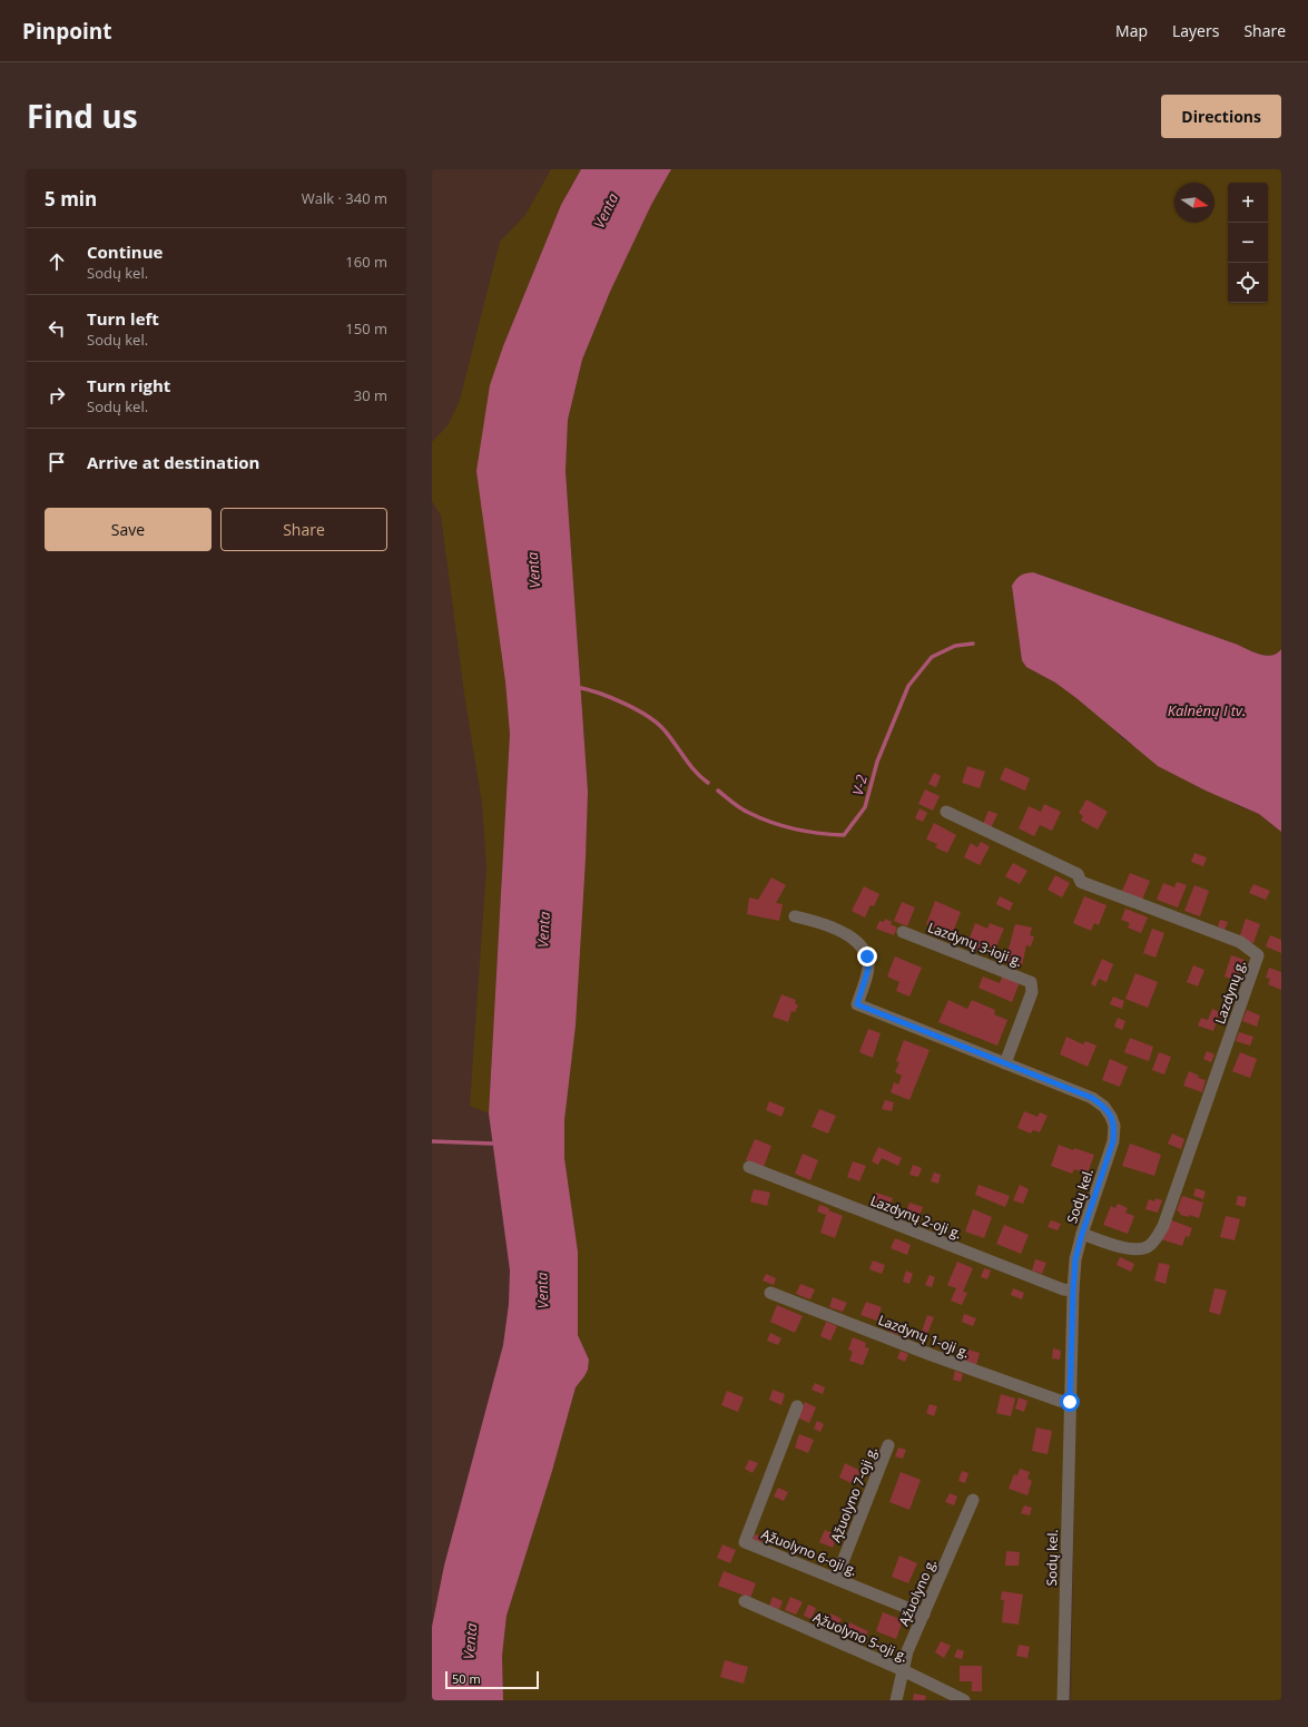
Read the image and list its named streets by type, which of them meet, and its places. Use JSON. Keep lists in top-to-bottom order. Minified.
{"streets":{"street":["Lazdynų 3-ioji g.","Lazdynų g.","Sodų kel.","Lazdynų 2-oji g.","Lazdynų 1-oji g.","Ąžuolyno 7-oji g.","Ąžuolyno 6-oji g.","Ąžuolyno g.","Ąžuolyno 5-oji g."]},"crossings":[["Lazdynų 3-ioji g.","Sodų kel."],["Lazdynų g.","Sodų kel."],["Sodų kel.","Lazdynų 2-oji g."],["Sodų kel.","Lazdynų 1-oji g."],["Ąžuolyno 7-oji g.","Ąžuolyno 6-oji g."],["Ąžuolyno 6-oji g.","Ąžuolyno g."],["Ąžuolyno g.","Ąžuolyno 5-oji g."]],"water":["Venta","Kalnėnų I tv.","V-2"],"scale_bar":"50 m","north":"right","page":{"header":"Pinpoint","nav":["Map","Layers","Share"],"title":"Find us","buttons":["Directions",["Save","Share"]],"heading":["5 min","Walk · 340 m"],"map_buttons":["+","−"],"list":[["Continue","Sodų kel.","160 m"],["Turn left","Sodų kel.","150 m"],["Turn right","Sodų kel.","30 m"],"Arrive at destination"],"scale":"50 m"}}
